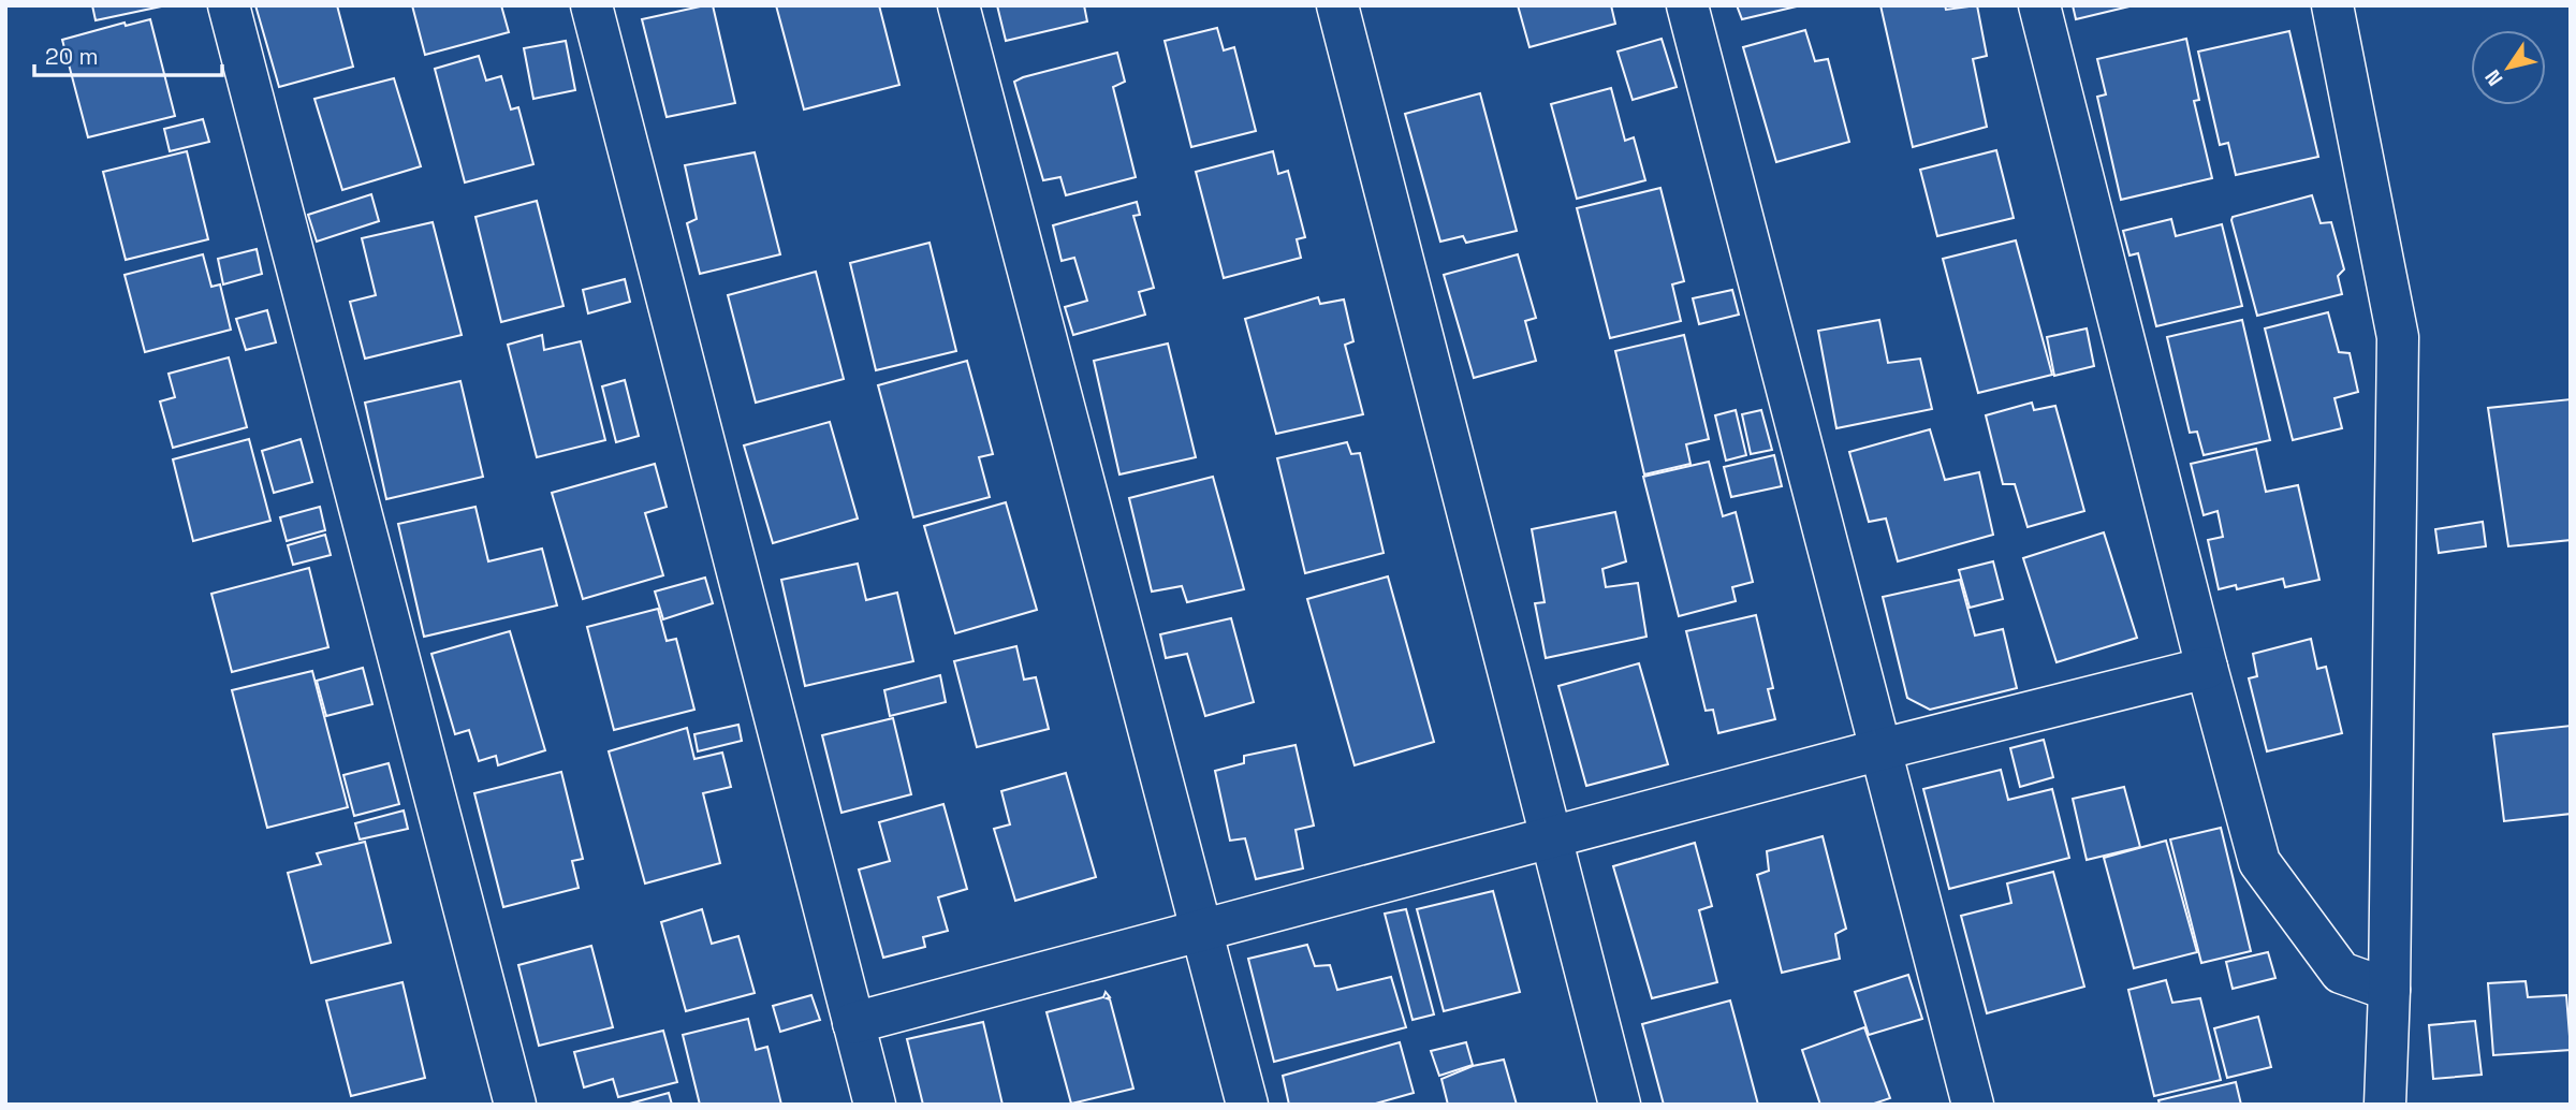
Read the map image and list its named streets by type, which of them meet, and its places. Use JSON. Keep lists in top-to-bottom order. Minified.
{"scale_bar":"20 m","north":"bottom left"}
